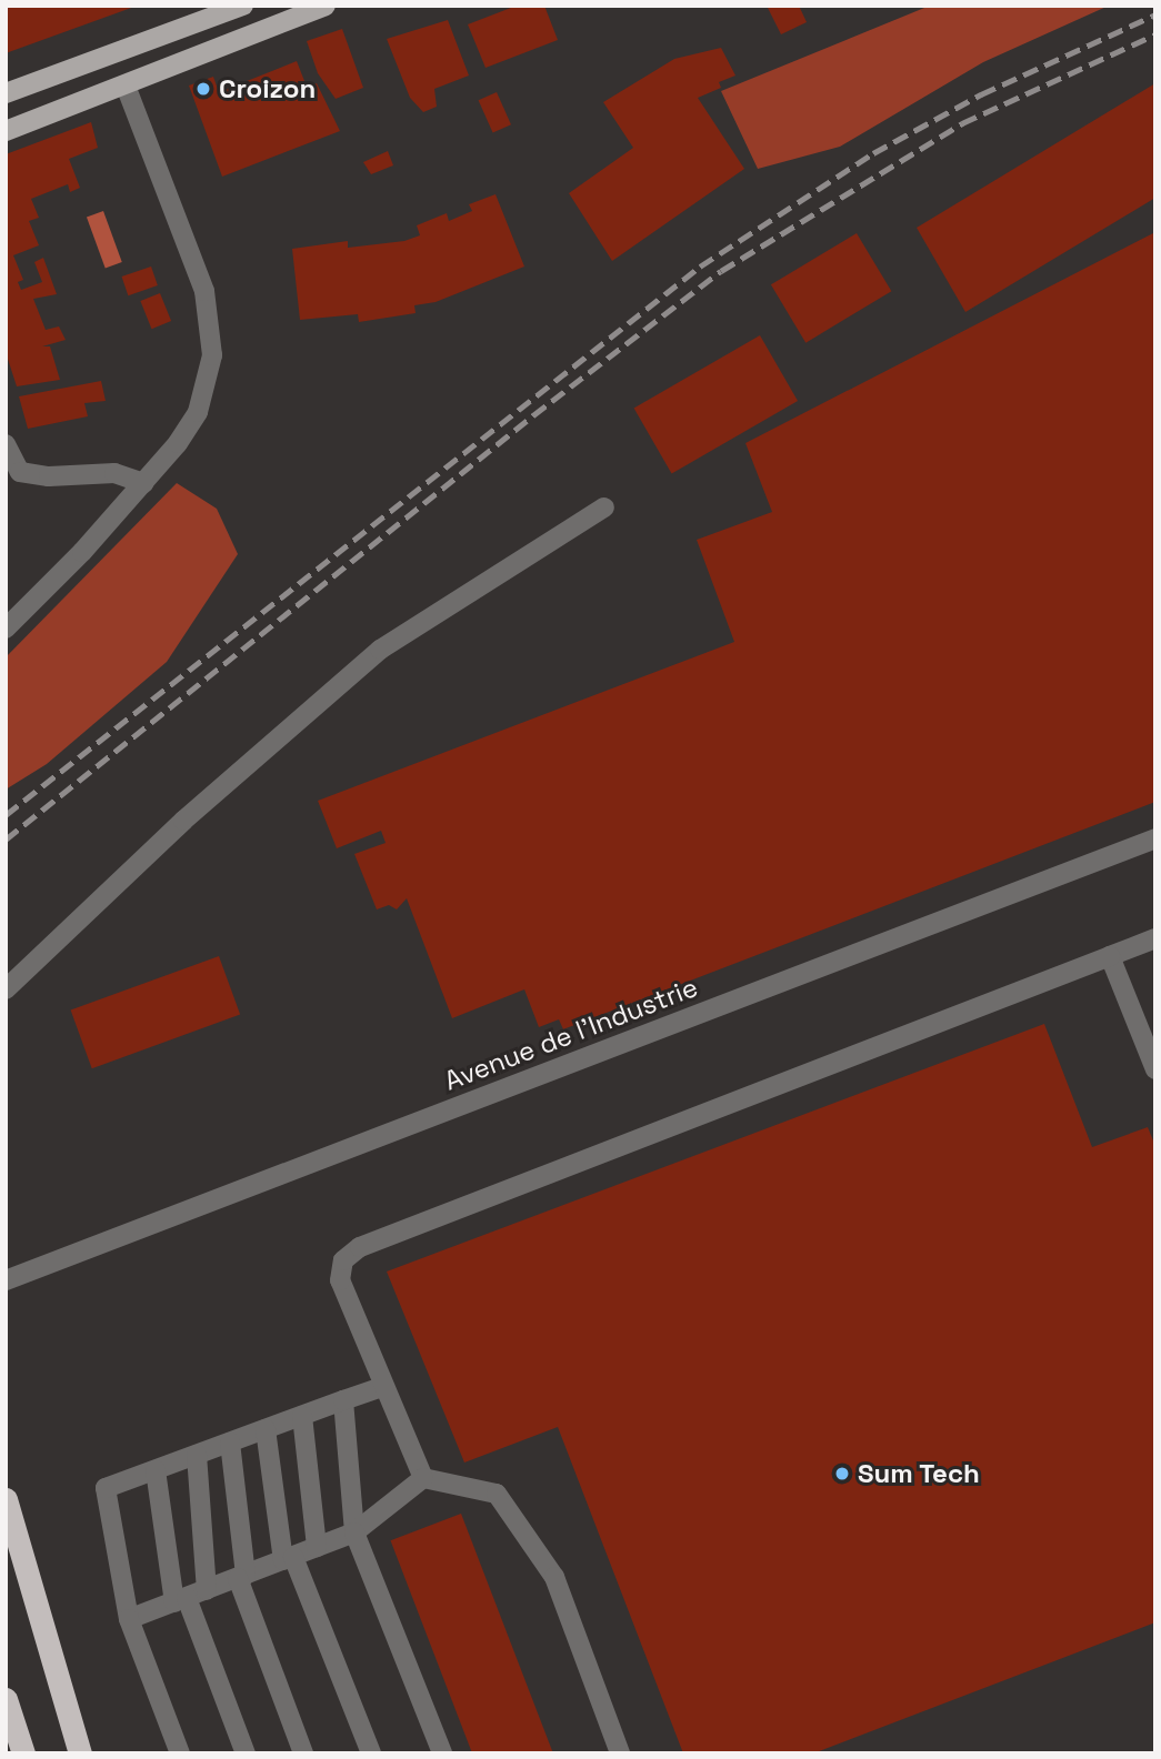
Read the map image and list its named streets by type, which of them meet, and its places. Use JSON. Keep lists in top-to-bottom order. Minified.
{"streets":{"street":["Avenue de l'Industrie"]},"places":["Croizon","Sum Tech"]}
